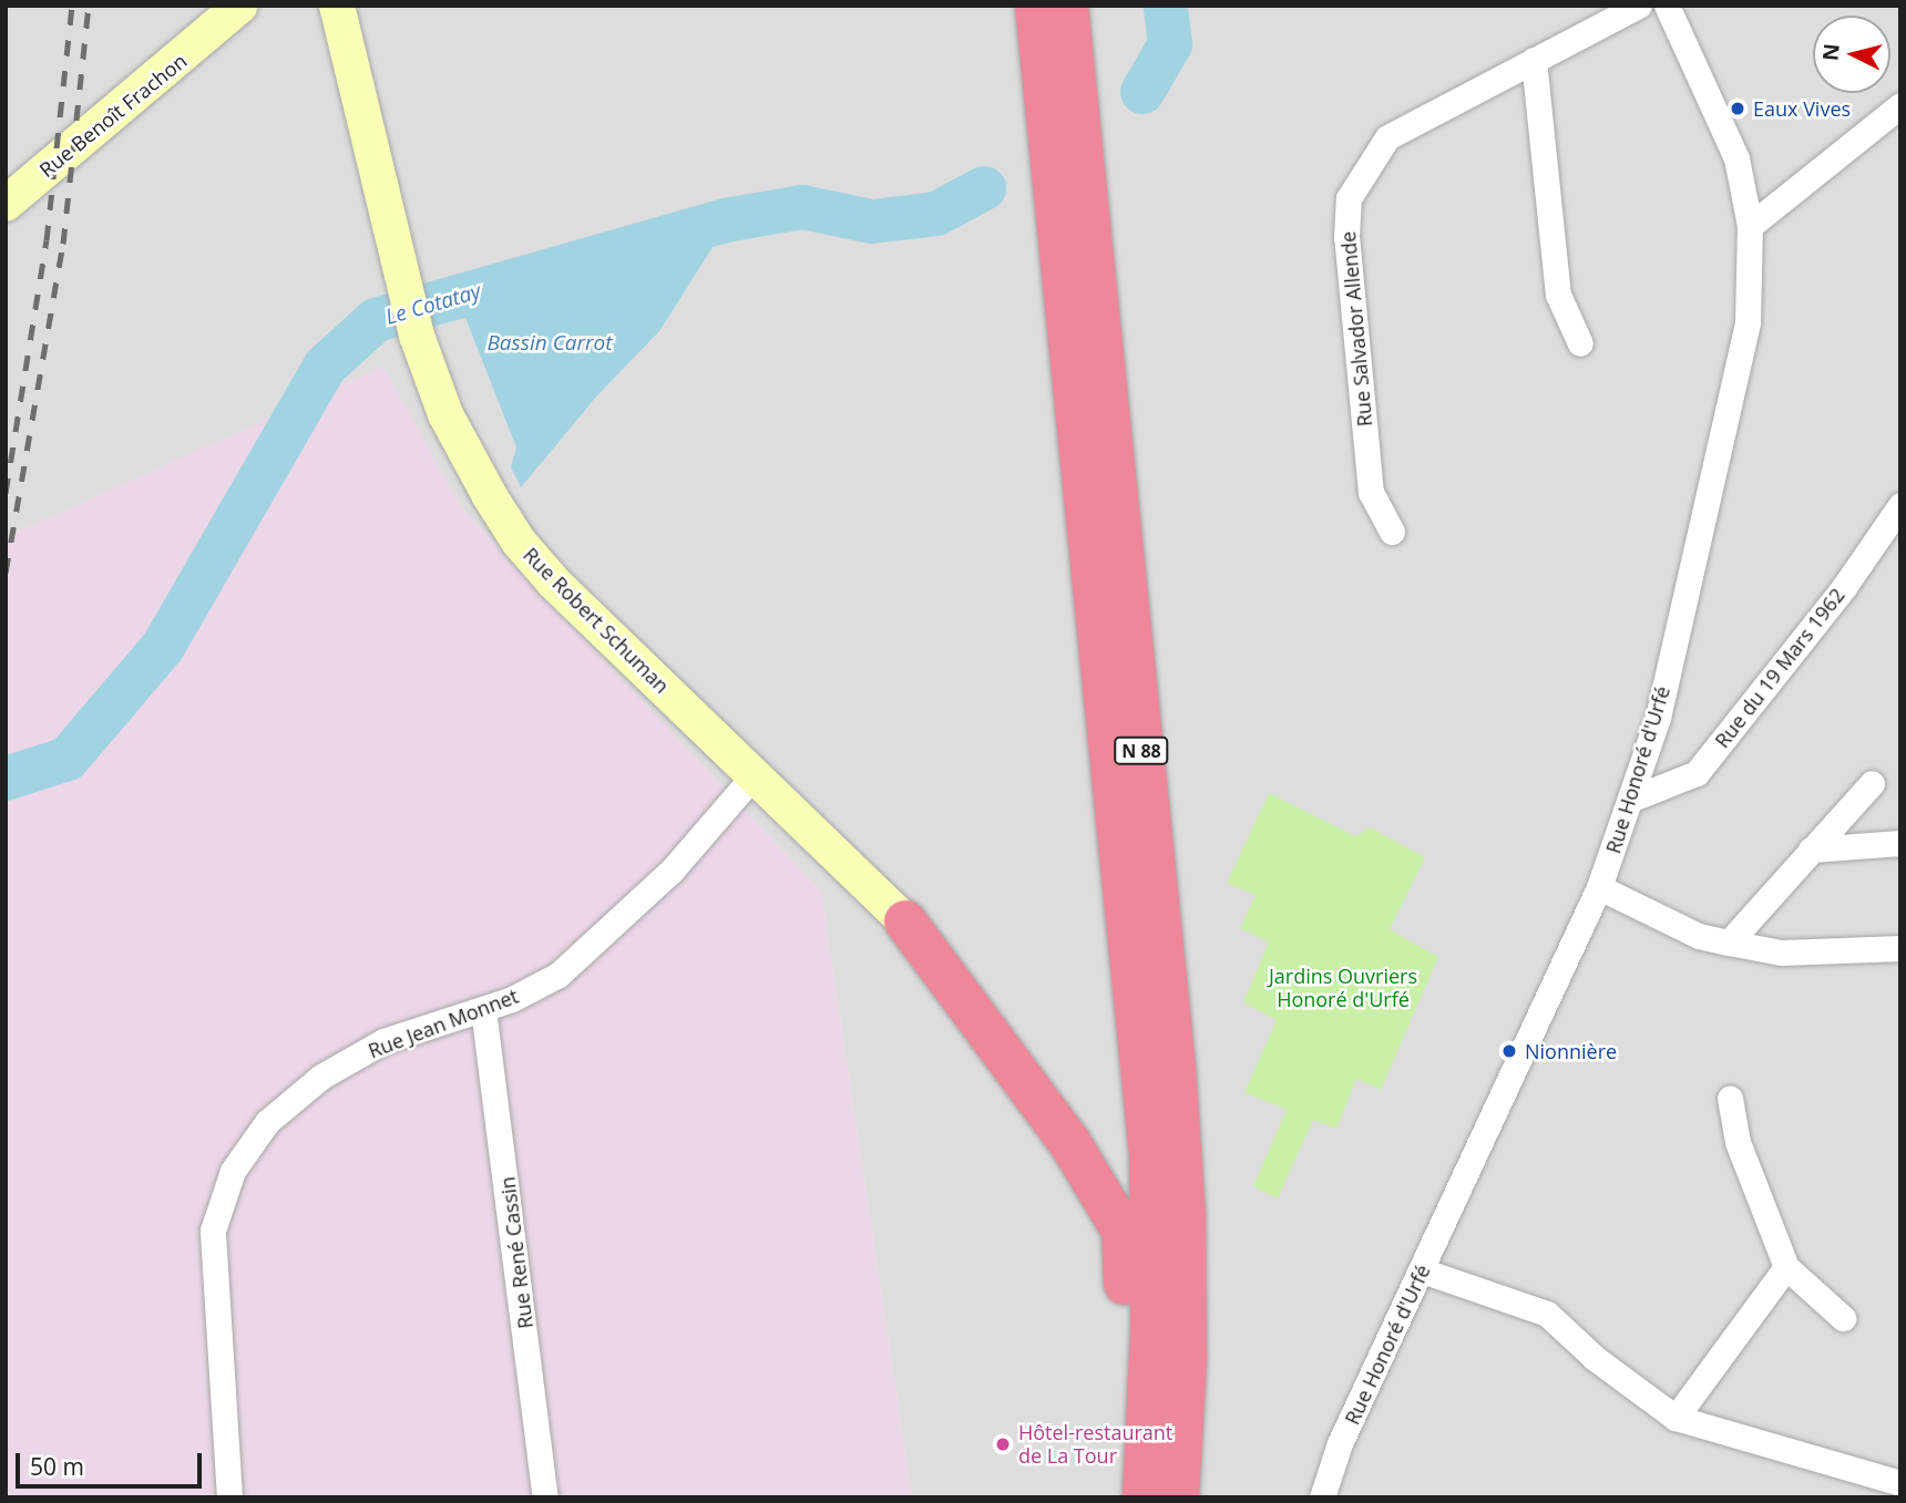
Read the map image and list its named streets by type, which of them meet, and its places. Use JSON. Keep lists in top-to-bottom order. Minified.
{"streets":{"highway":["N 88"],"main road":["Rue Benoît Frachon","Rue Robert Schuman"],"street":["Rue Salvador Allende","Rue du 19 Mars 1962","Rue Honoré d'Urfé","Rue Jean Monnet","Rue René Cassin"]},"crossings":[["Rue Robert Schuman","Rue Jean Monnet"],["Rue du 19 Mars 1962","Rue Honoré d'Urfé"],["Rue Jean Monnet","Rue René Cassin"]],"water":["Le Cotatay","Bassin Carrot"],"parks":["Jardins Ouvriers Honoré d'Urfé"],"places":["Eaux Vives","Nionnière","Hôtel-restaurant de La Tour"],"scale_bar":"50 m","north":"left"}
